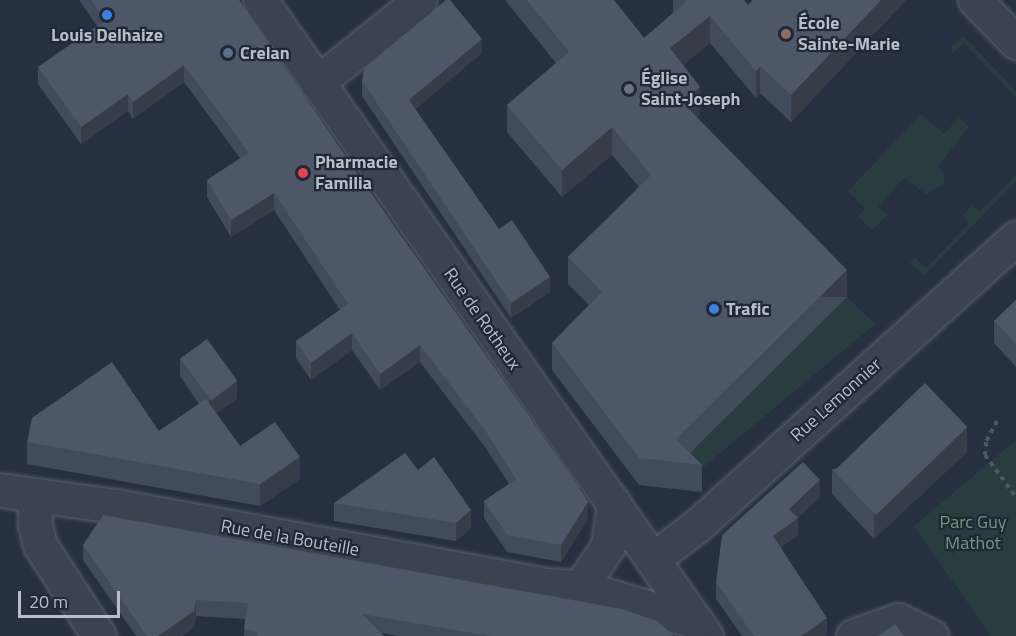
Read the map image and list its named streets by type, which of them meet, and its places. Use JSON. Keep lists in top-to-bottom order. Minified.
{"streets":{"street":["Rue de Rotheux","Rue Lemonnier","Rue de la Bouteille"]},"crossings":[["Rue de Rotheux","Rue Lemonnier"],["Rue de Rotheux","Rue de la Bouteille"],["Rue Lemonnier","Rue de la Bouteille"]],"parks":["Parc Guy Mathot"],"places":["Louis Delhaize","École Sainte-Marie","Crelan","Église Saint-Joseph","Pharmacie Familia","Trafic"],"scale_bar":"20 m"}
